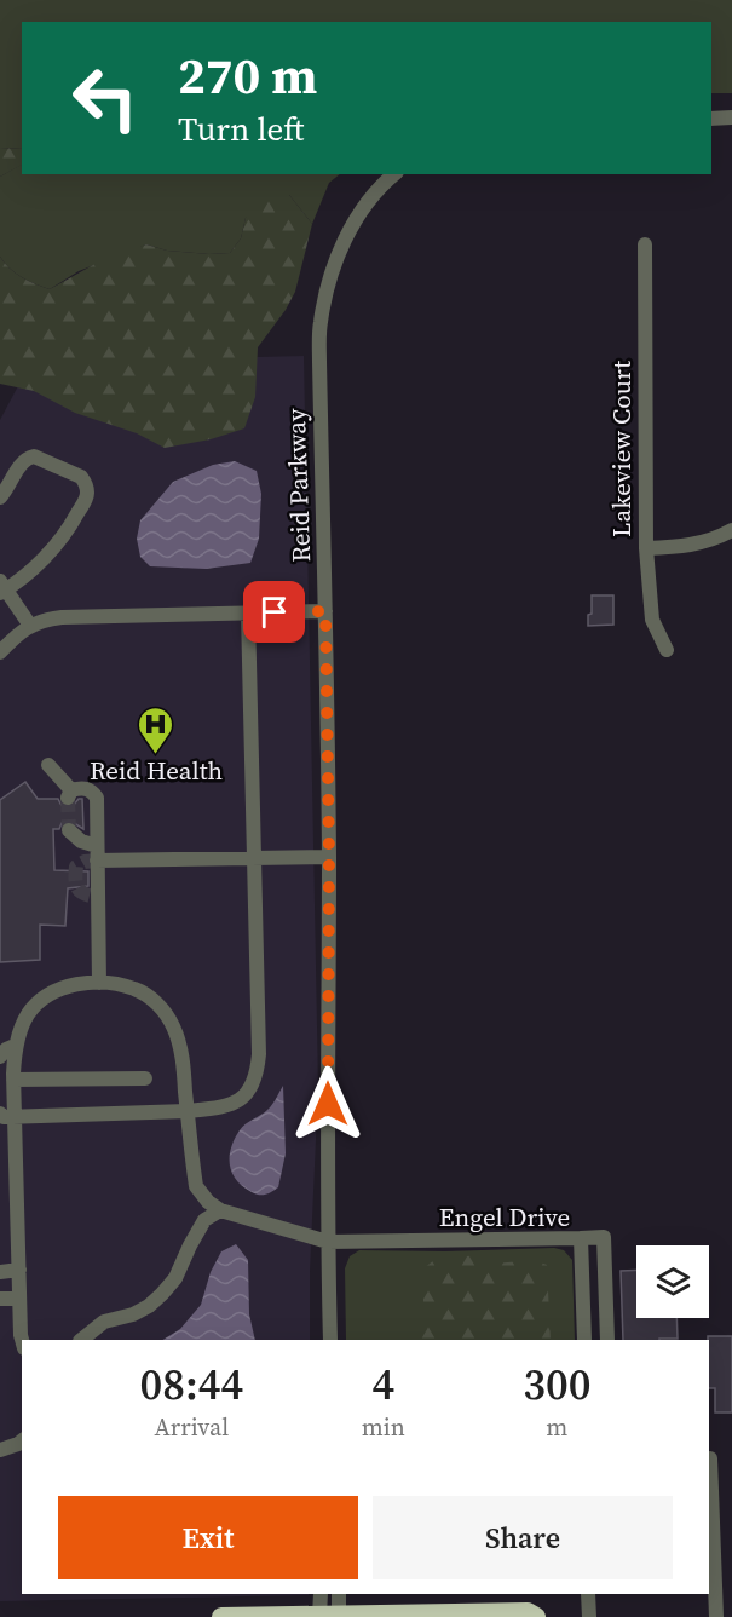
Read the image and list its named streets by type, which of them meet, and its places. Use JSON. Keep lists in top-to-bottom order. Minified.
{"streets":{"street":["Lakeview Court","Reid Parkway","Engel Drive"]},"crossings":[["Reid Parkway","Engel Drive"]],"places":{"hospital":["Reid Health"]},"page":{"turn":["270 m","Turn left"],"eta":["08:44","Arrival","4","min","300","m"],"buttons":["Exit","Share"]}}
